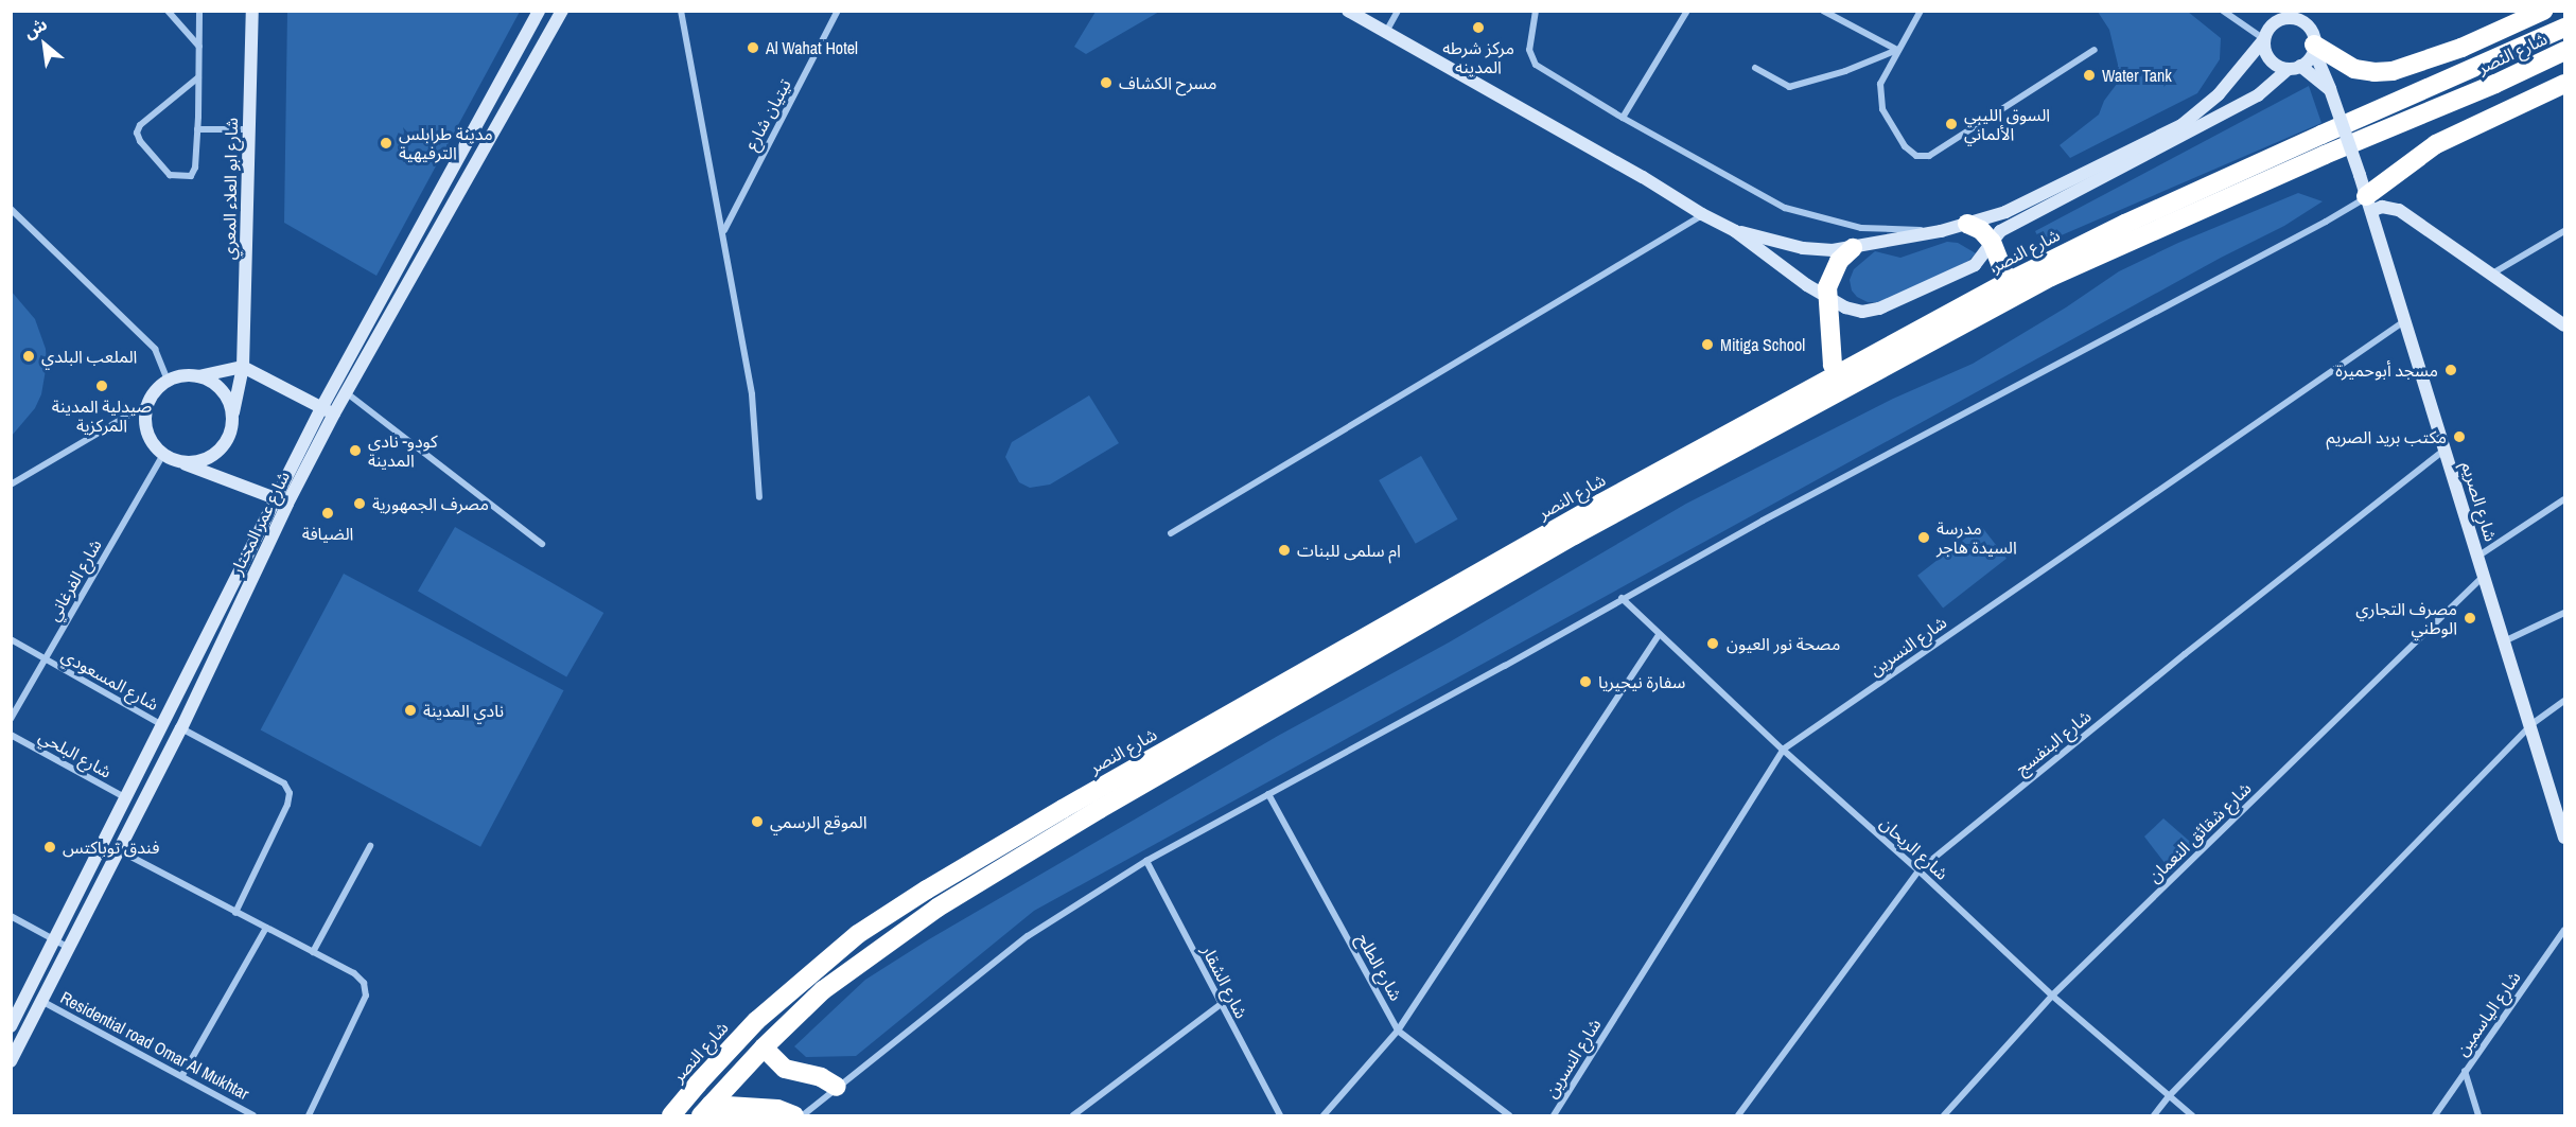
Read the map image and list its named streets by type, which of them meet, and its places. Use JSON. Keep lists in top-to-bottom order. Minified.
{"streets":{"highway":["شارع النصر"],"street":["تيتيان شارع","شارع ابو العلاء المعري","شارع الصريم","شارع عمر المختار","شارع الفرغاني","شارع النسرين","شارع المسعودي","شارع البنفسج","شارع البلحي","شارع شقائق النعمان","شارع الريحان","شارع الطلح","شارع الشقار","شارع الياسمين","Residential road Omar Al Mukhtar"]},"crossings":[["شارع ابو العلاء المعري","شارع الفرغاني"],["شارع الصريم","شارع النسرين"],["شارع الصريم","شارع البنفسج"],["شارع الصريم","شارع شقائق النعمان"],["شارع عمر المختار","شارع المسعودي"],["شارع عمر المختار","شارع البلحي"],["شارع عمر المختار","Residential road Omar Al Mukhtar"],["شارع الفرغاني","شارع المسعودي"],["شارع النسرين","شارع الريحان"],["شارع البنفسج","شارع الريحان"],["شارع شقائق النعمان","شارع الريحان"]],"places":["مركز شرطه المدينه","Al Wahat Hotel","Water Tank","مسرح الكشاف","السوق الليبي الألماني","مدينة طرابلس الترفيهية","Mitiga School","الملعب البلدي","مسجد أبوحميرة","صيدلية المدينة المركزية","مكتب بريد الصريم","كودو- نادي المدينة","مصرف الجمهورية","الضيافة","مدرسة السيدة هاجر","ام سلمى للبنات","مصرف التجاري الوطني","مصحة نور العيون","سفارة نيجيريا","نادي المدينة","الموقع الرسمي","فندق توباكتس"],"north":"top left"}
